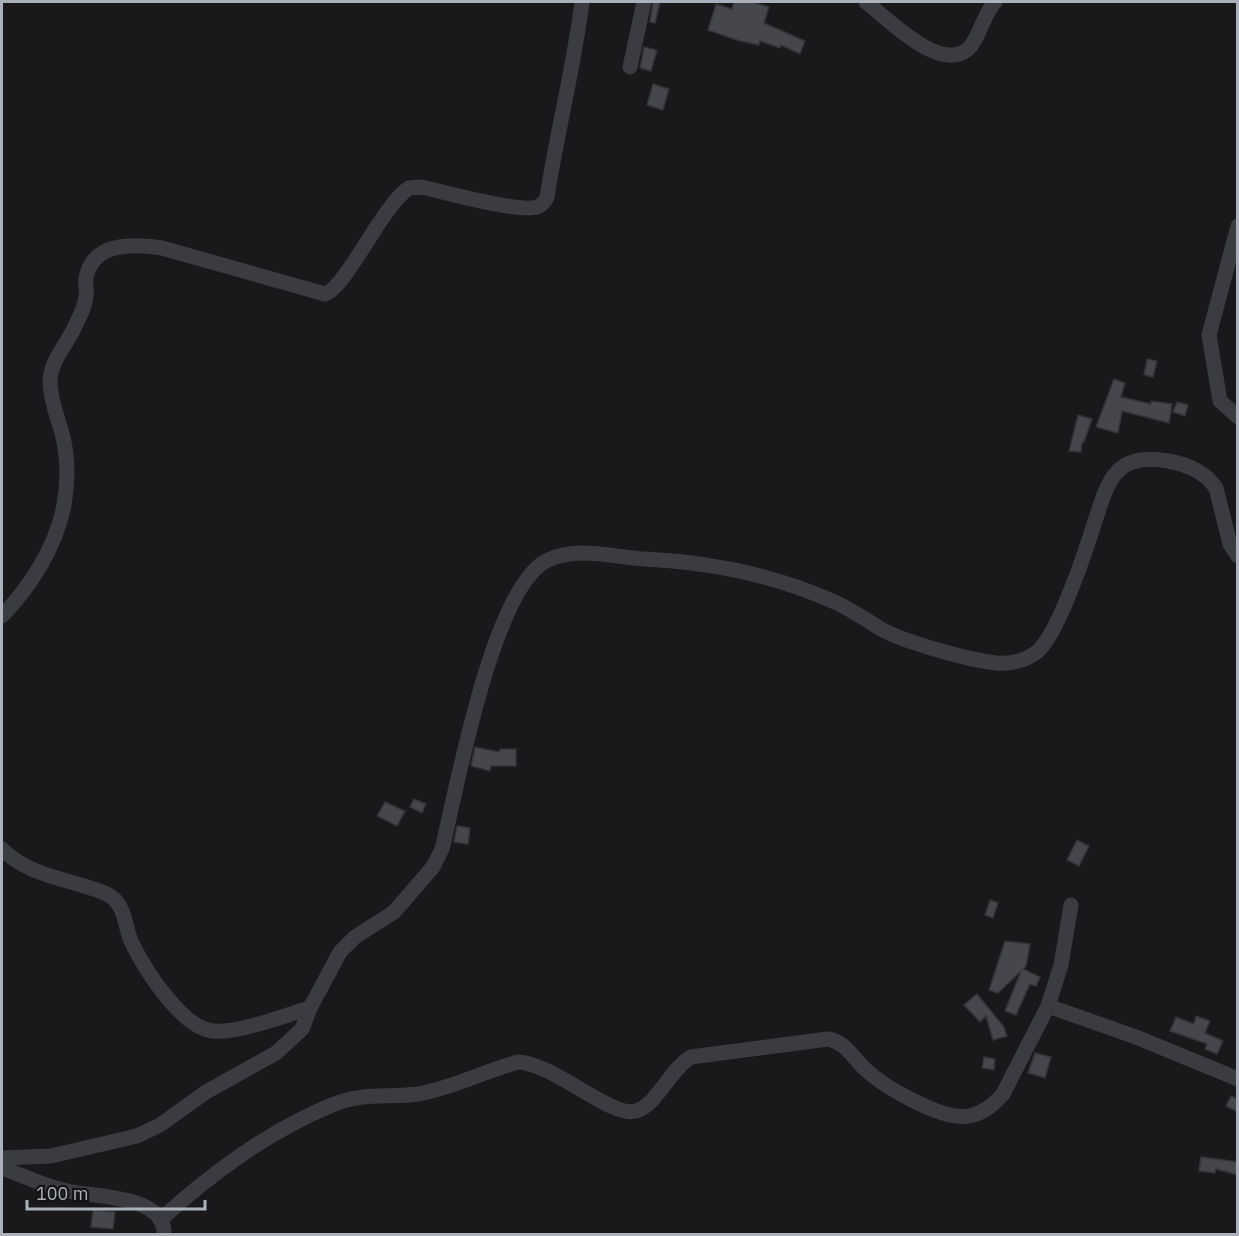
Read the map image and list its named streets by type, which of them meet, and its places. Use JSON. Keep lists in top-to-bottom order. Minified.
{"scale_bar":"100 m"}
